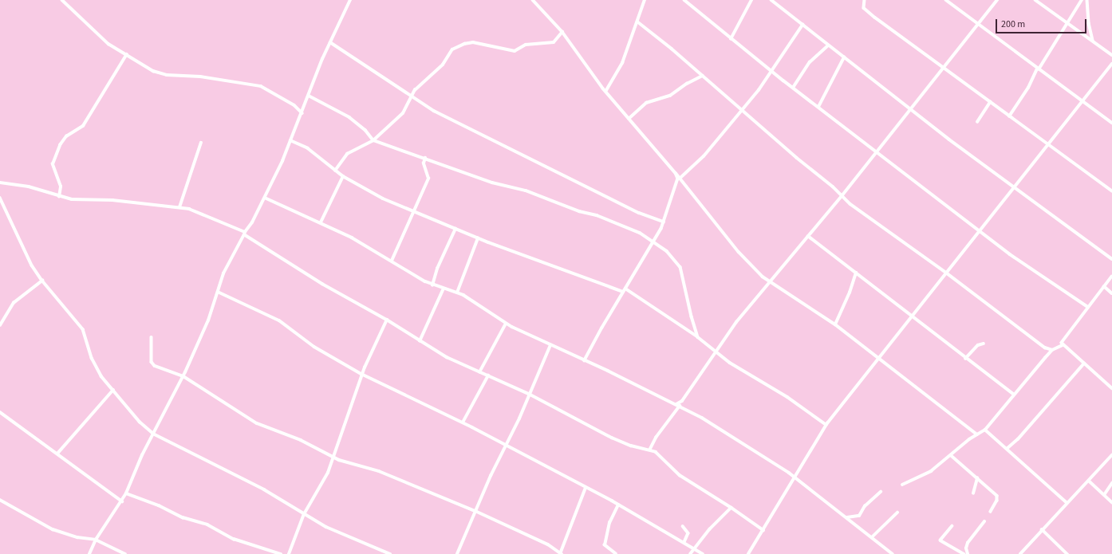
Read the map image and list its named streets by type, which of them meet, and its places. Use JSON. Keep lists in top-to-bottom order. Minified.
{"scale_bar":"200 m"}
